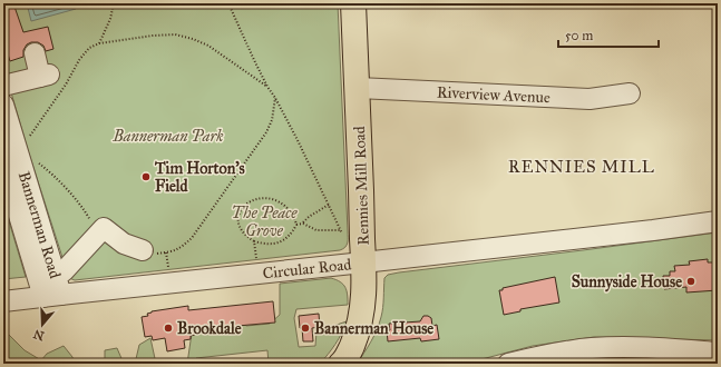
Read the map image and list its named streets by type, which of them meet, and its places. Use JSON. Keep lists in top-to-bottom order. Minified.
{"streets":{"main road":["Rennies Mill Road"],"street":["Riverview Avenue","Bannerman Road","Circular Road"]},"crossings":[["Riverview Avenue","Rennies Mill Road"],["Rennies Mill Road","Circular Road"],["Bannerman Road","Circular Road"]],"districts":["RENNIES MILL"],"parks":["Bannerman Park","The Peace Grove"],"places":["Tim Horton's Field","Sunnyside House","Brookdale","Bannerman House"],"scale_bar":"50 m","north":"bottom"}
